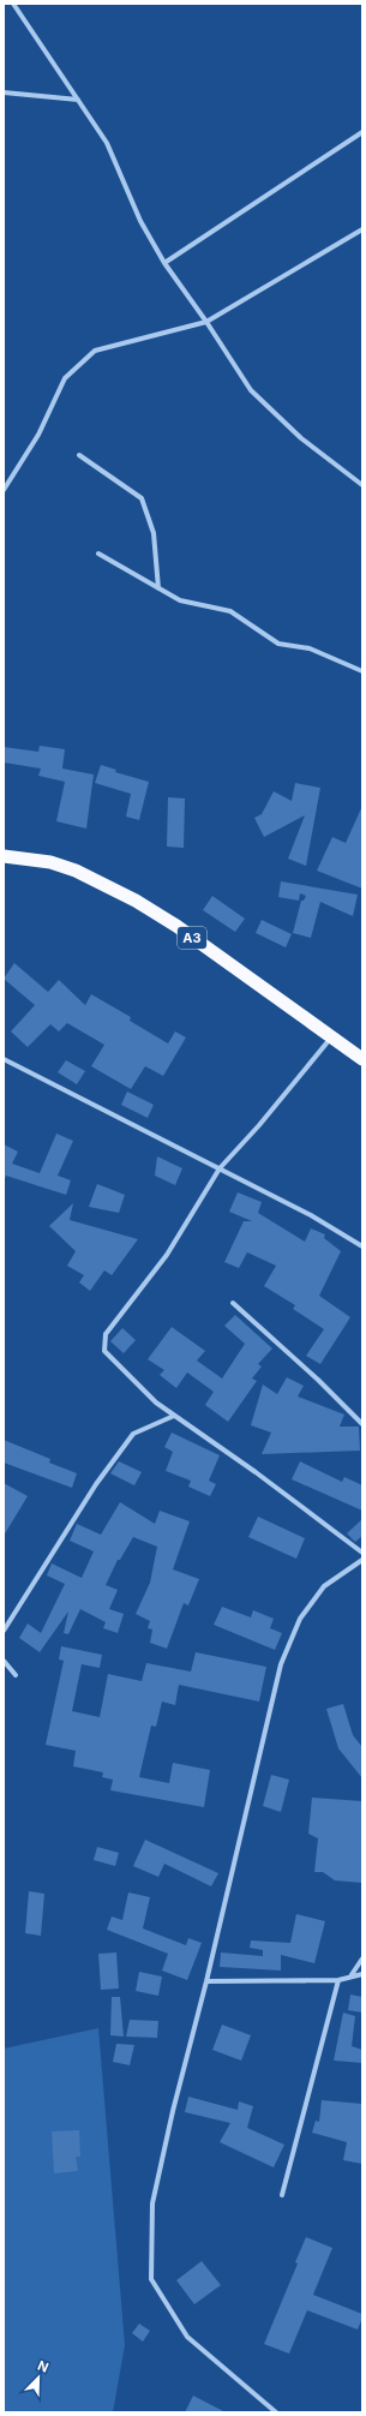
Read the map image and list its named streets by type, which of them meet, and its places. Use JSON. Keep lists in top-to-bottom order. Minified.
{"streets":{"highway":["A3"]},"north":"top right"}
